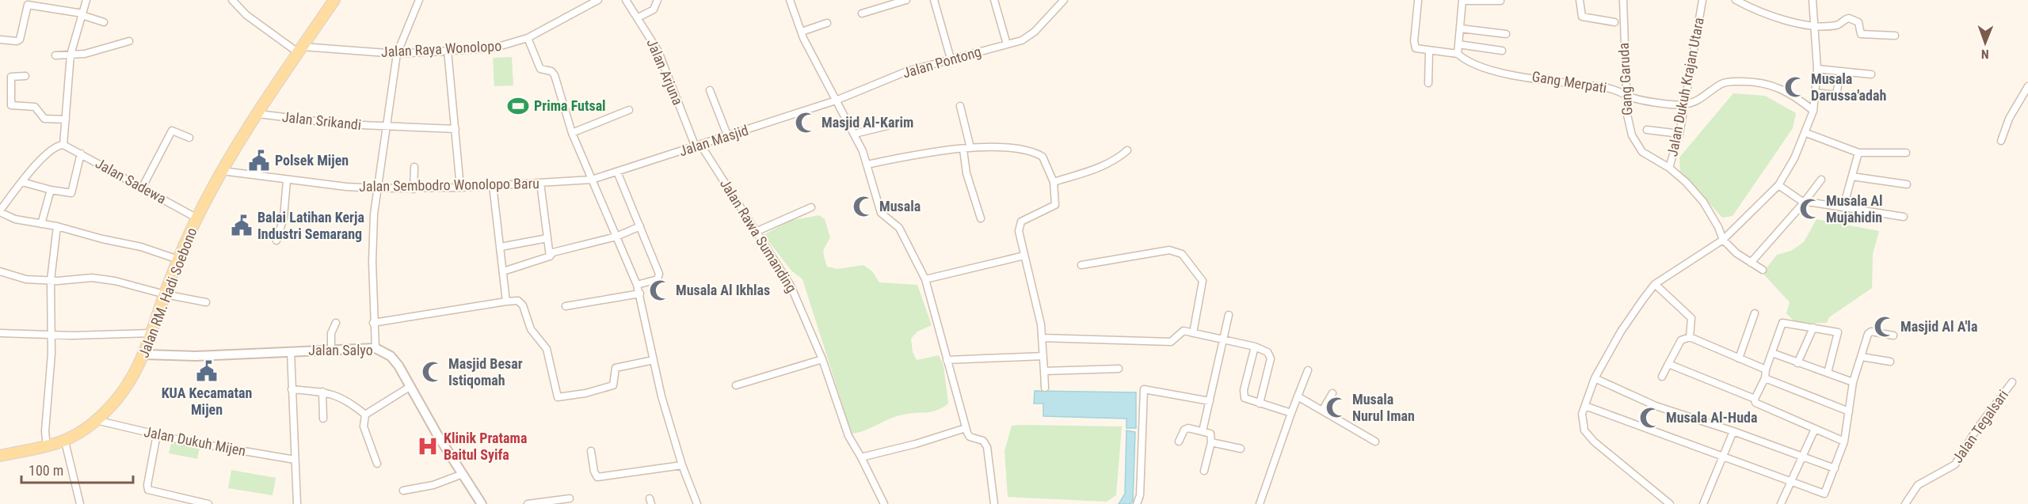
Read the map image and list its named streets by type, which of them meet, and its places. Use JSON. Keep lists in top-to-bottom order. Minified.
{"streets":{"main road":["Jalan RM. Hadi Soebono"],"street":["Jalan Raya Wonolopo","Jalan Pontong","Jalan Arjuna","Gang Garuda","Gang Merpati","Jalan Dukuh Krajan Utara","Jalan Srikandi","Jalan Masjid","Jalan Sadewa","Jalan Sembodro Wonolopo Baru","Jalan Rawa Sumanding","Jalan Salyo","Jalan Tegalsari","Jalan Dukuh Mijen"]},"crossings":[["Jalan Raya Wonolopo","Jalan RM. Hadi Soebono"],["Jalan Pontong","Jalan Masjid"],["Jalan Arjuna","Jalan Masjid"],["Jalan Arjuna","Jalan Rawa Sumanding"],["Gang Garuda","Gang Merpati"],["Gang Garuda","Jalan Dukuh Krajan Utara"],["Gang Merpati","Jalan Dukuh Krajan Utara"],["Jalan Srikandi","Jalan RM. Hadi Soebono"],["Jalan Masjid","Jalan Sembodro Wonolopo Baru"],["Jalan Masjid","Jalan Rawa Sumanding"],["Jalan Sadewa","Jalan RM. Hadi Soebono"],["Jalan Sembodro Wonolopo Baru","Jalan RM. Hadi Soebono"],["Jalan RM. Hadi Soebono","Jalan Salyo"],["Jalan RM. Hadi Soebono","Jalan Dukuh Mijen"]],"places":{"mosque":["Musala Darussa'adah","Masjid Al-Karim","Musala","Musala Al Mujahidin","Musala Al Ikhlas","Masjid Al A'la","Masjid Besar Istiqomah","Musala Nurul Iman","Musala Al-Huda"],"sports":["Prima Futsal"],"public building":["Polsek Mijen","Balai Latihan Kerja Industri Semarang","KUA Kecamatan Mijen"],"hospital":["Klinik Pratama Baitul Syifa"]},"scale_bar":"100 m","north":"bottom"}
